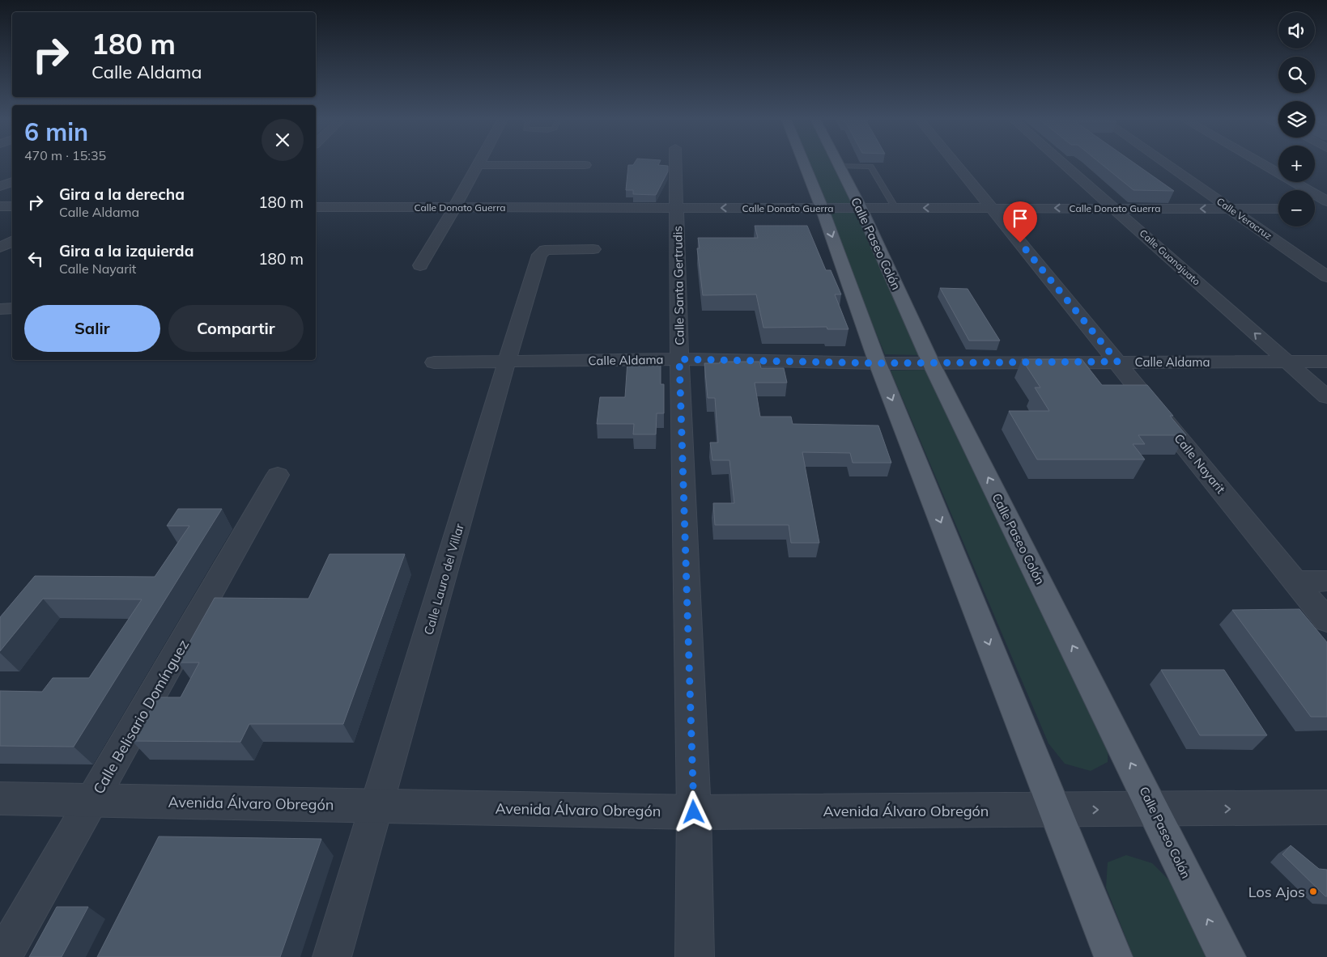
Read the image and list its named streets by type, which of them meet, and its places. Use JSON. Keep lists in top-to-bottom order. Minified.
{"streets":{"main road":["Calle Paseo Colón"],"street":["Calle Donato Guerra","Calle Veracruz","Calle Guanajuato","Calle Santa Gertrudis","Calle Aldama","Calle Nayarit","Calle Lauro del Villar","Calle Belisario Domínguez","Avenida Álvaro Obregón"]},"crossings":[["Calle Donato Guerra","Calle Veracruz"],["Calle Donato Guerra","Calle Paseo Colón"],["Calle Donato Guerra","Calle Guanajuato"],["Calle Donato Guerra","Calle Santa Gertrudis"],["Calle Donato Guerra","Calle Nayarit"],["Calle Paseo Colón","Calle Aldama"],["Calle Paseo Colón","Avenida Álvaro Obregón"],["Calle Guanajuato","Calle Aldama"],["Calle Santa Gertrudis","Calle Aldama"],["Calle Santa Gertrudis","Avenida Álvaro Obregón"],["Calle Aldama","Calle Nayarit"],["Calle Aldama","Calle Lauro del Villar"],["Calle Lauro del Villar","Avenida Álvaro Obregón"],["Calle Belisario Domínguez","Avenida Álvaro Obregón"]],"one_way":["Calle Donato Guerra"],"places":["Los Ajos"],"page":{"map_buttons":["+","−"],"turn":["180 m","Calle Aldama"],"heading":["6 min","470 m · 15:35"],"list":[{"name":"Gira a la derecha","note":"Calle Aldama","value":"180 m"},{"name":"Gira a la izquierda","note":"Calle Nayarit","value":"180 m"}],"buttons":["Salir","Compartir"]}}
